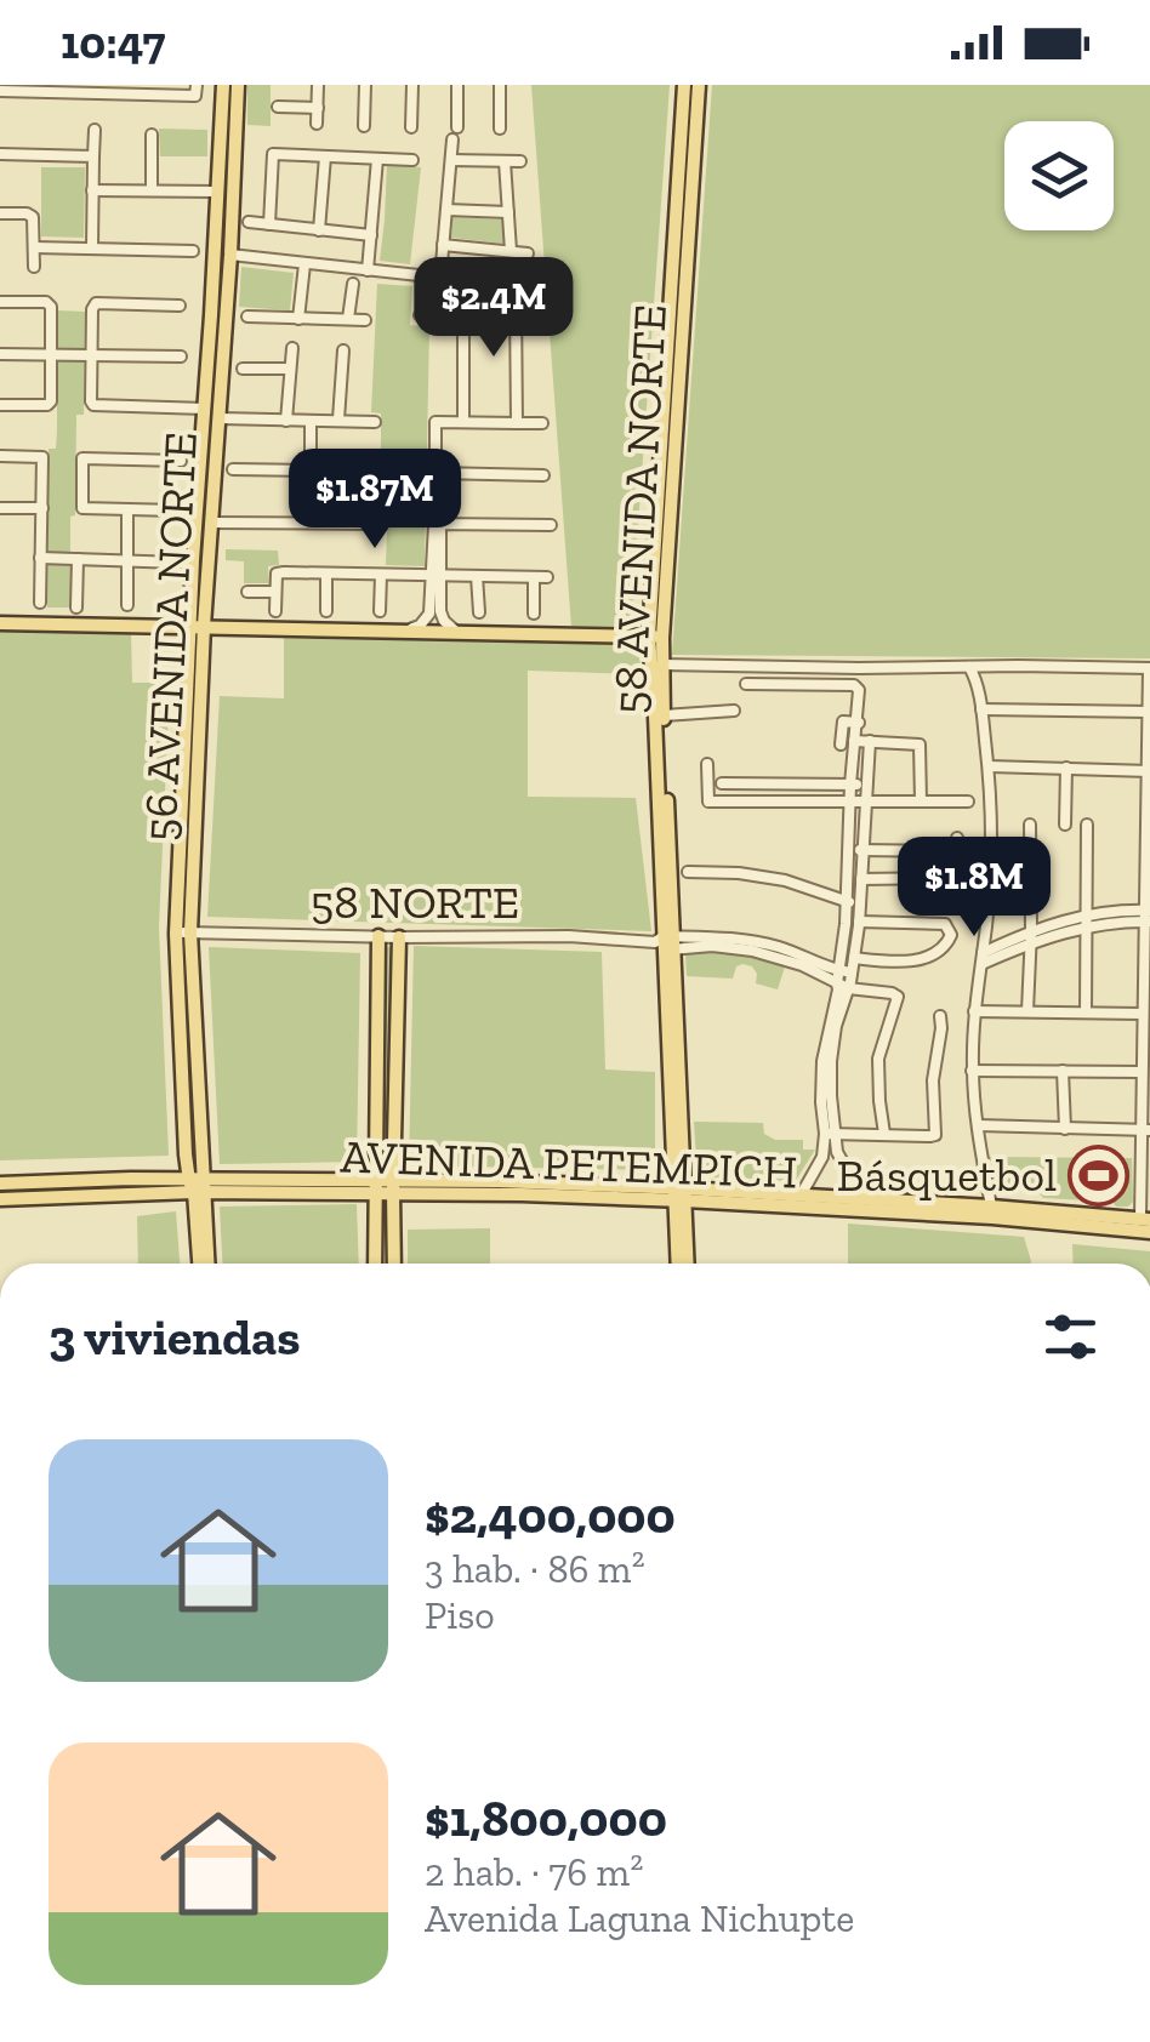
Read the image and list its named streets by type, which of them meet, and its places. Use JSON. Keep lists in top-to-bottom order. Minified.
{"streets":{"main road":["58 AVENIDA NORTE","56 AVENIDA NORTE","AVENIDA PETEMPICH"],"street":["58 NORTE"]},"crossings":[["58 AVENIDA NORTE","58 NORTE"],["58 AVENIDA NORTE","AVENIDA PETEMPICH"],["56 AVENIDA NORTE","58 NORTE"],["56 AVENIDA NORTE","AVENIDA PETEMPICH"]],"places":{"sports":["Básquetbol"]},"page":{"status":"10:47","price":["$2.4M","$1.87M","$1.8M"],"heading":"3 viviendas","list":[{"name":"$2,400,000","note":"3 hab. · 86 m² · Piso"},{"name":"$1,800,000","note":"2 hab. · 76 m² · Avenida Laguna Nichupte"}]}}
